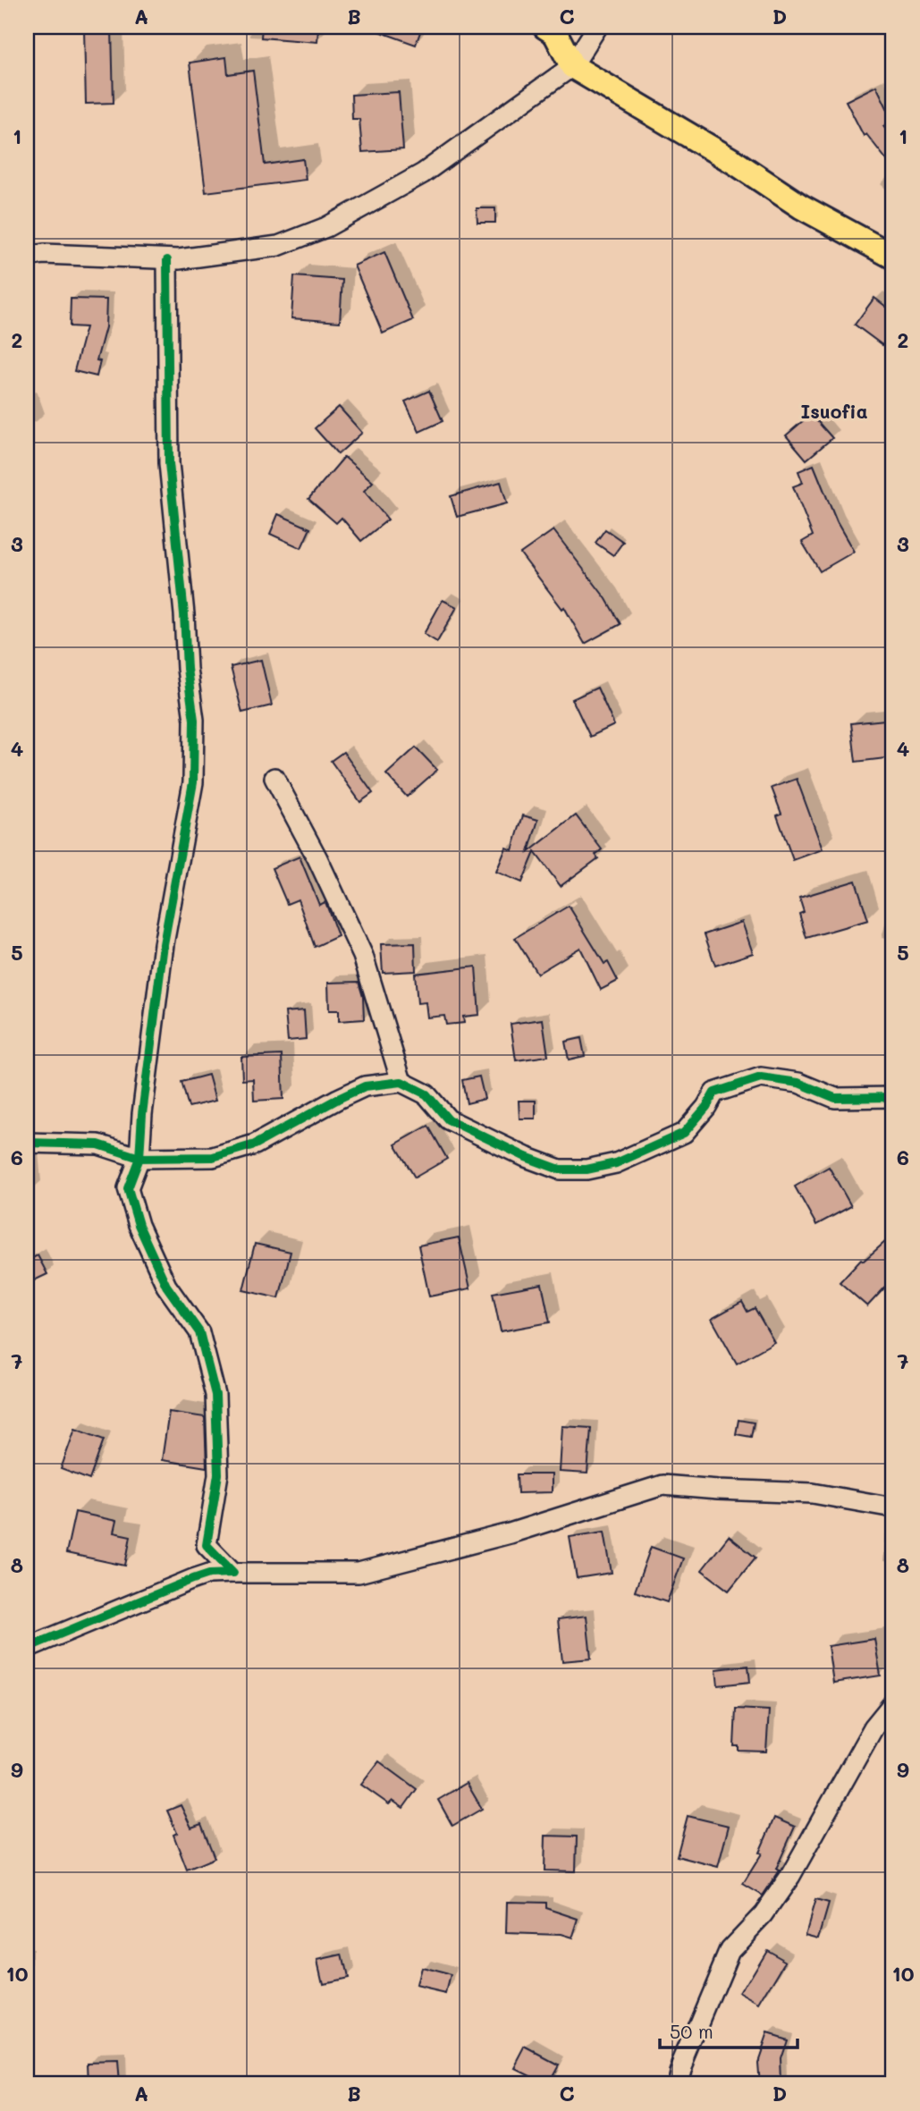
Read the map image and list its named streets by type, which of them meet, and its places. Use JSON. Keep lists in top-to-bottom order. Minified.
{"districts":["Isuofia"],"scale_bar":"50 m","grid":{"columns":["A","B","C","D"],"rows":["1","2","3","4","5","6","7","8","9","10"]}}
